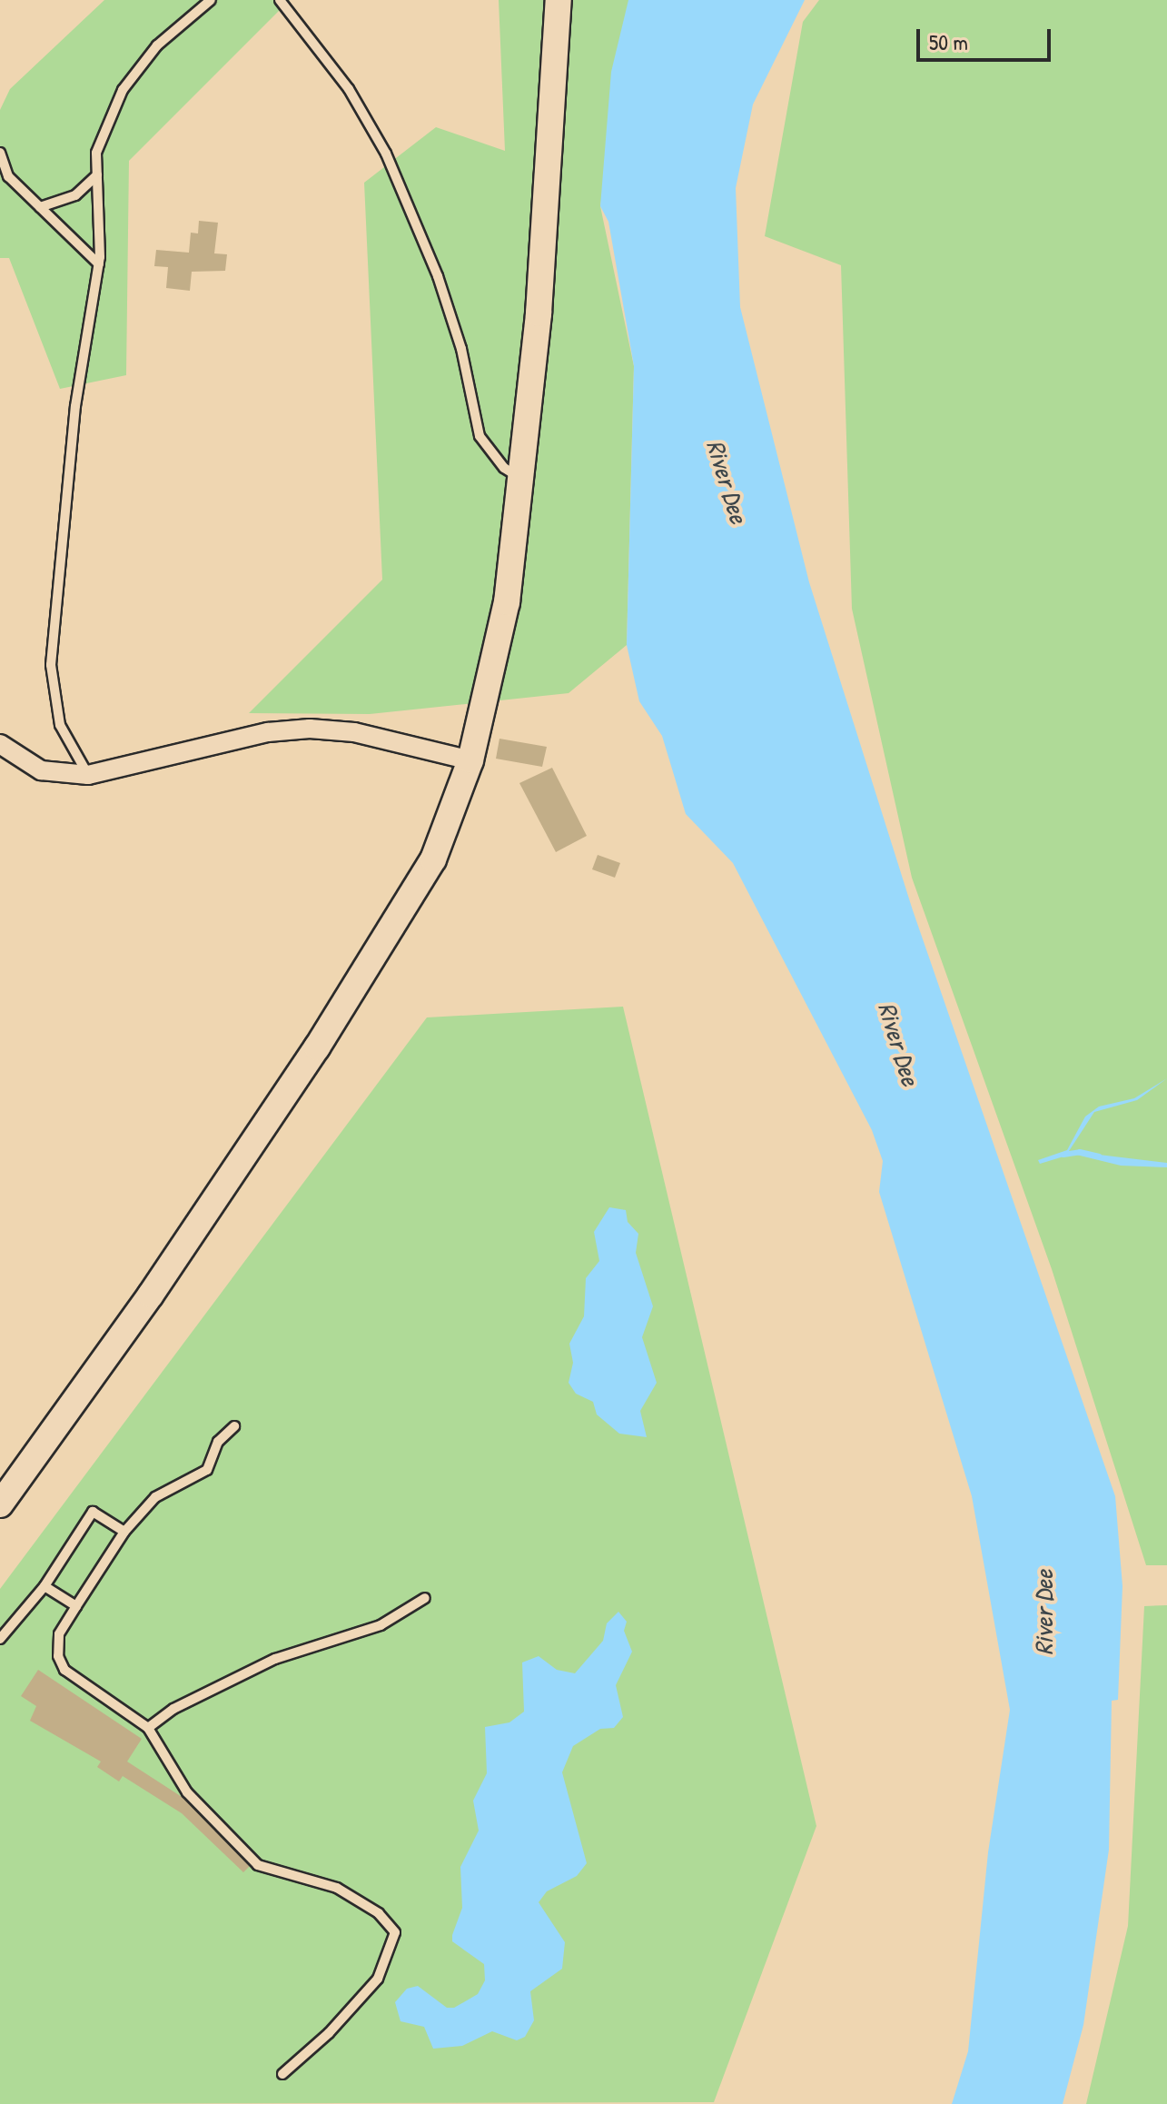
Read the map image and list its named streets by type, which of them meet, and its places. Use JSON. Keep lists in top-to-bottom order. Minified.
{"water":["River Dee"],"scale_bar":"50 m"}
